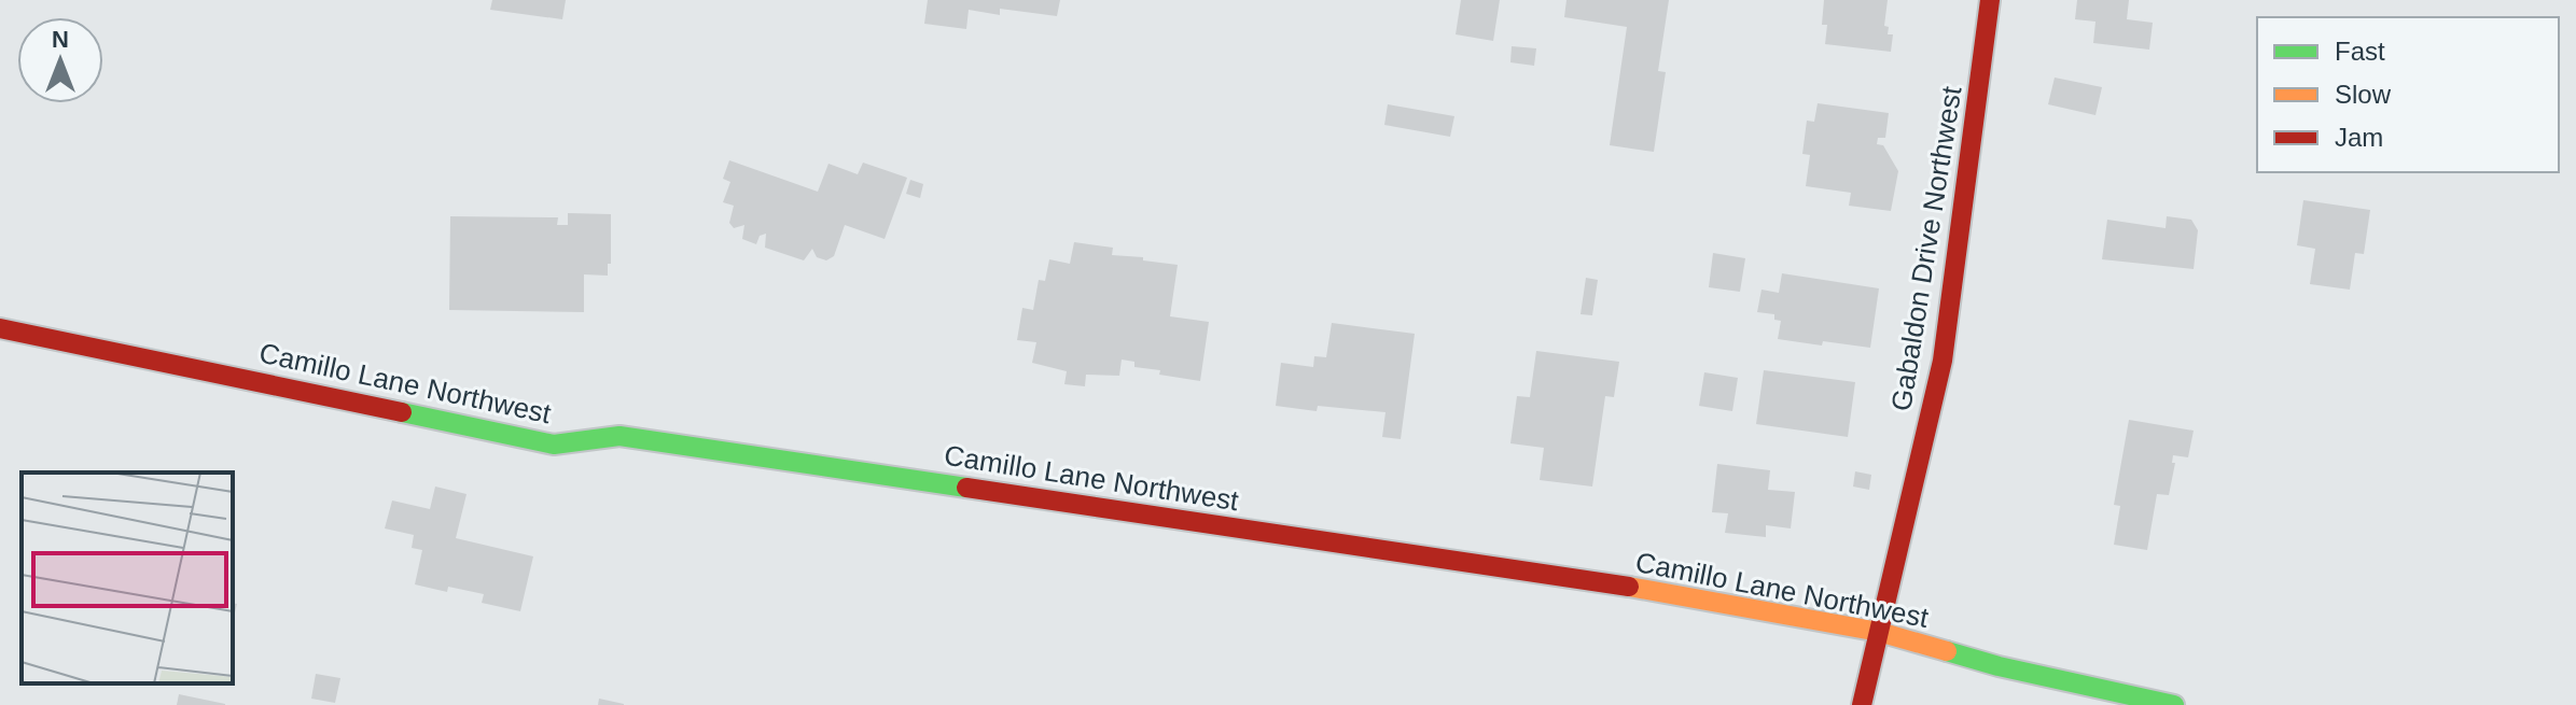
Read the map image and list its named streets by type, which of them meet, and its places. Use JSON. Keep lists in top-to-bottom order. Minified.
{"streets":{"street":["Gabaldon Drive Northwest","Camillo Lane Northwest"]},"crossings":[["Gabaldon Drive Northwest","Camillo Lane Northwest"]],"legend":["Fast","Slow","Jam"],"north":"top"}
